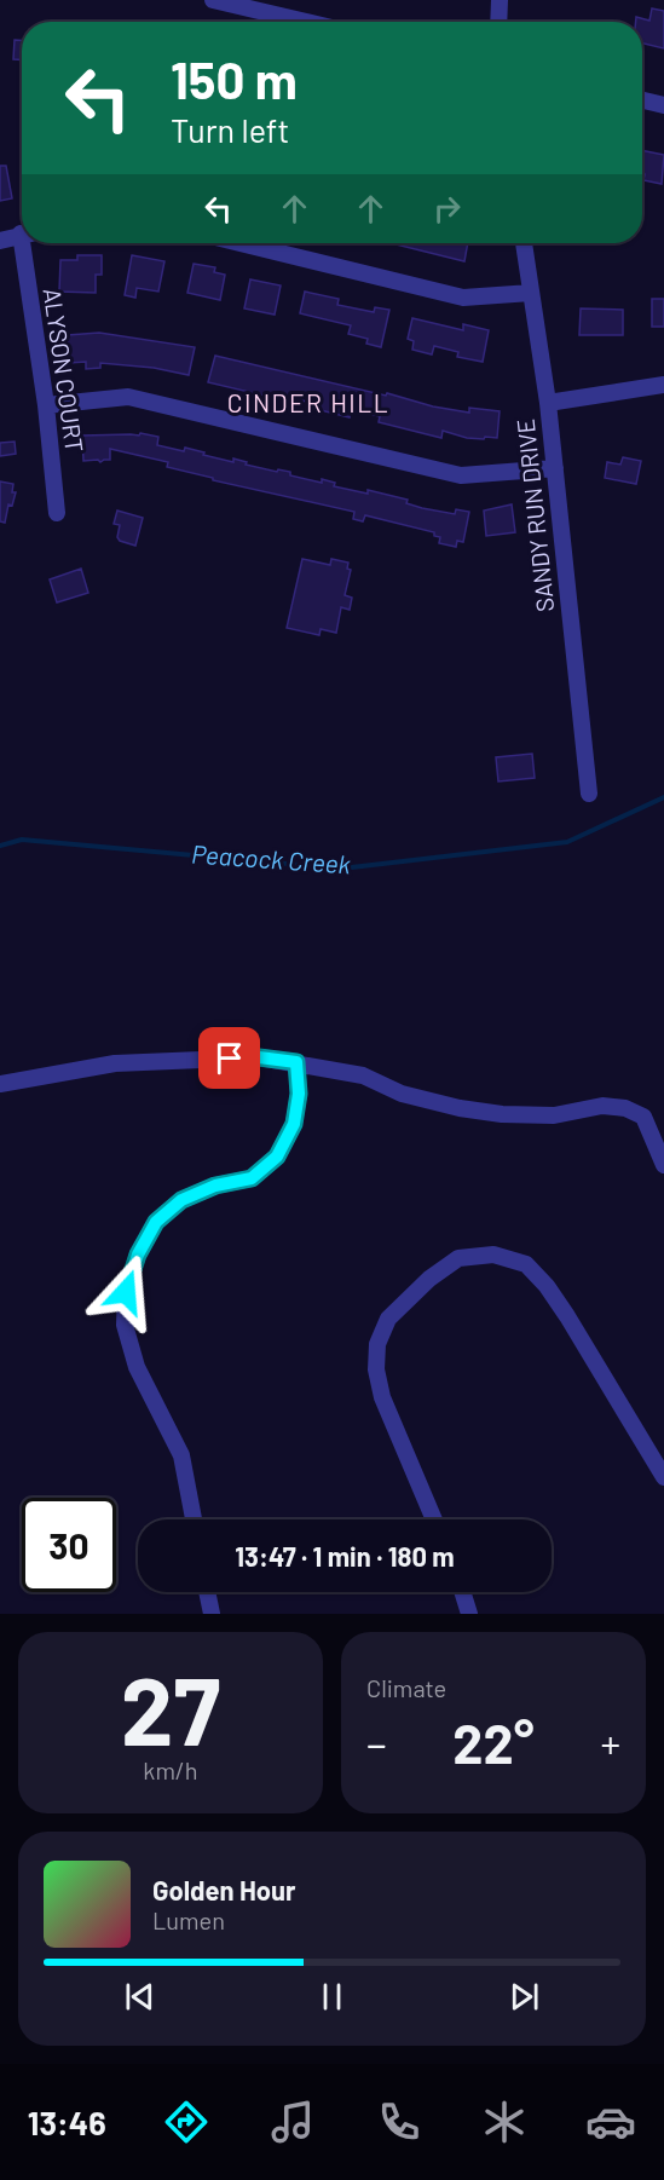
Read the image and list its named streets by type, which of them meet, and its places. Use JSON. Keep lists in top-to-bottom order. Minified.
{"streets":{"street":["ALYSON COURT","SANDY RUN DRIVE"]},"districts":["CINDER HILL"],"water":["Peacock Creek"],"page":{"turn":["150 m","Turn left"],"limit":"30","trip":"13:47 · 1 min · 180 m","tile":[["27","km/h"],"Climate"],"heat":["−","22°","+"],"song":["Golden Hour","Lumen"],"tabs":"13:46"}}
